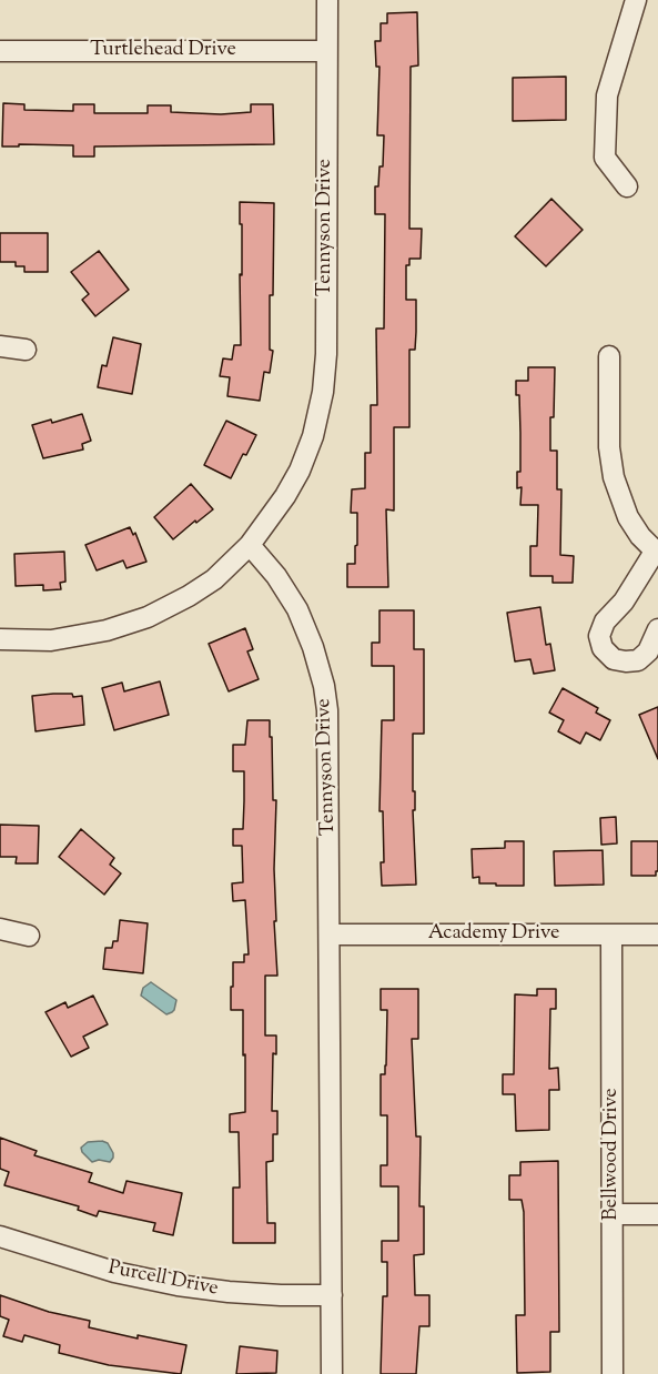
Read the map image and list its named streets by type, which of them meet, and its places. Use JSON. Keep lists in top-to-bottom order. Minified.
{"streets":{"street":["Turtlehead Drive","Tennyson Drive","Academy Drive","Bellwood Drive","Purcell Drive"]},"crossings":[["Turtlehead Drive","Tennyson Drive"],["Tennyson Drive","Academy Drive"],["Tennyson Drive","Purcell Drive"],["Academy Drive","Bellwood Drive"]]}
